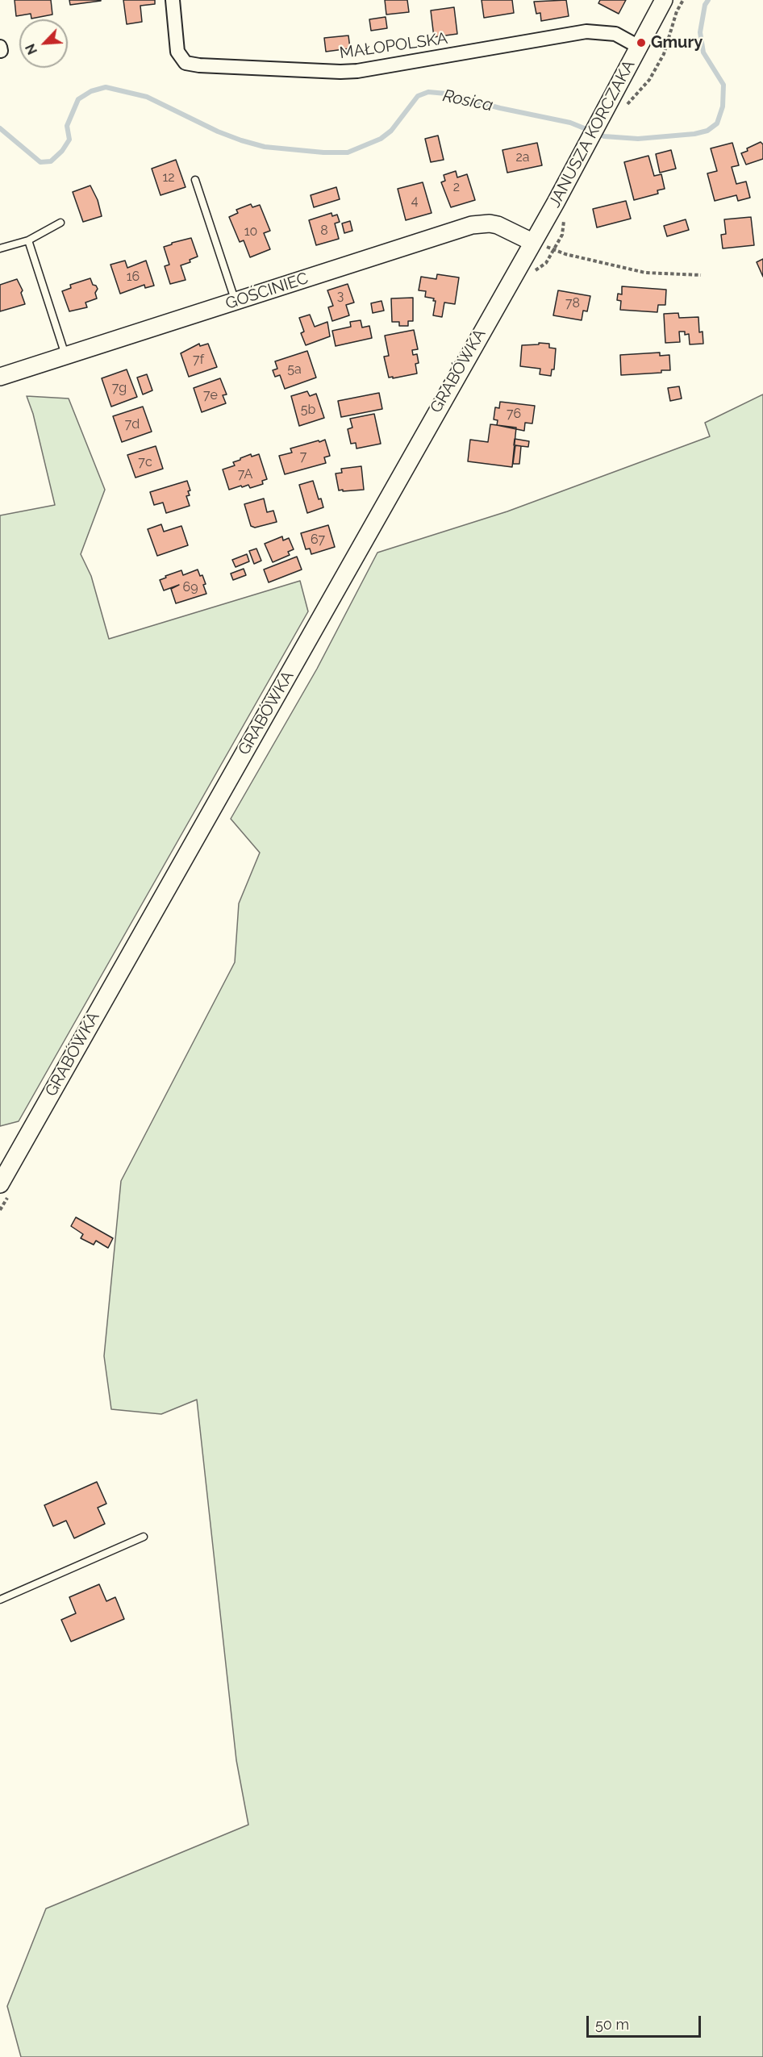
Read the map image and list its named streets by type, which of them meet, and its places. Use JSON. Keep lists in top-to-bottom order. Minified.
{"streets":{"street":["MAŁOPOLSKA","JANUSZA KORCZAKA","GOŚCINIEC","GRABÓWKA"]},"crossings":[["MAŁOPOLSKA","JANUSZA KORCZAKA"],["JANUSZA KORCZAKA","GOŚCINIEC"],["JANUSZA KORCZAKA","GRABÓWKA"],["GOŚCINIEC","GRABÓWKA"]],"water":["Rosica"],"places":["Gmury"],"house_numbers":["2a","12","2","4","8","10","16","3","78","7f","5a","7g","7e","5b","76","7d","7","7c","7A","67","69"],"scale_bar":"50 m","north":"bottom left"}
